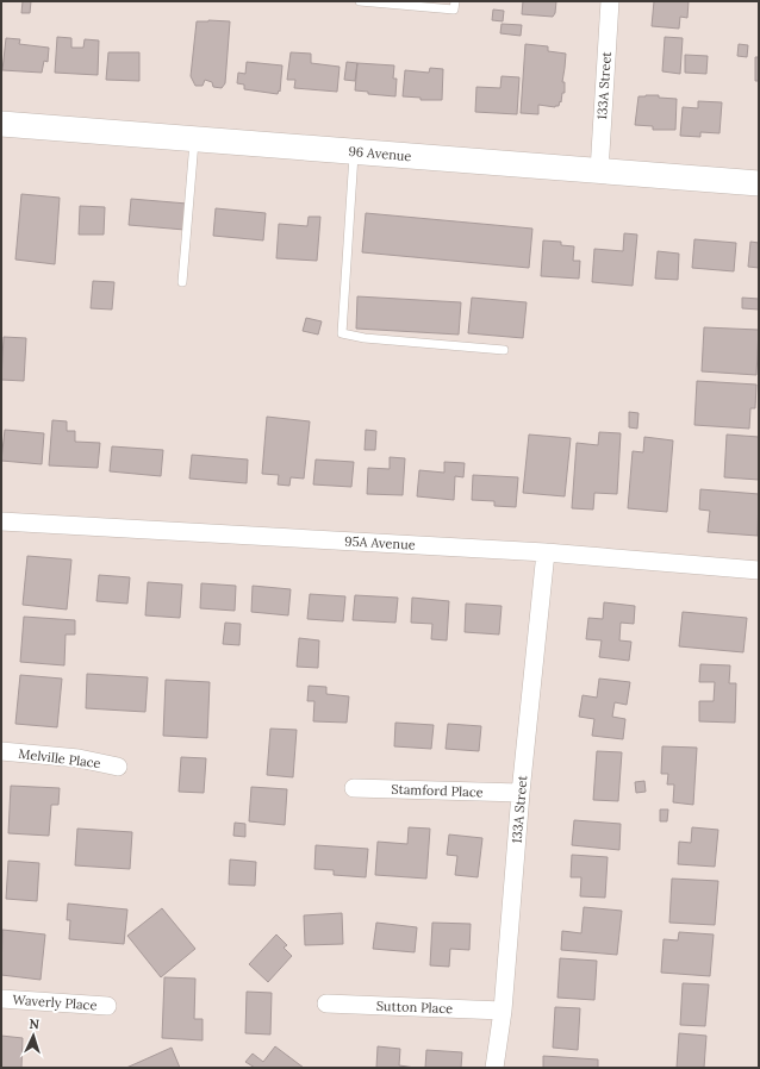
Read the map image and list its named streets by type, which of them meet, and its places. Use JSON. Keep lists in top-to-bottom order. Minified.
{"streets":{"main road":["96 Avenue"],"street":["133A Street","95A Avenue","Melville Place","Stamford Place","Waverly Place","Sutton Place"]},"crossings":[["133A Street","96 Avenue"],["133A Street","95A Avenue"],["133A Street","Stamford Place"],["133A Street","Sutton Place"]],"north":"top"}
